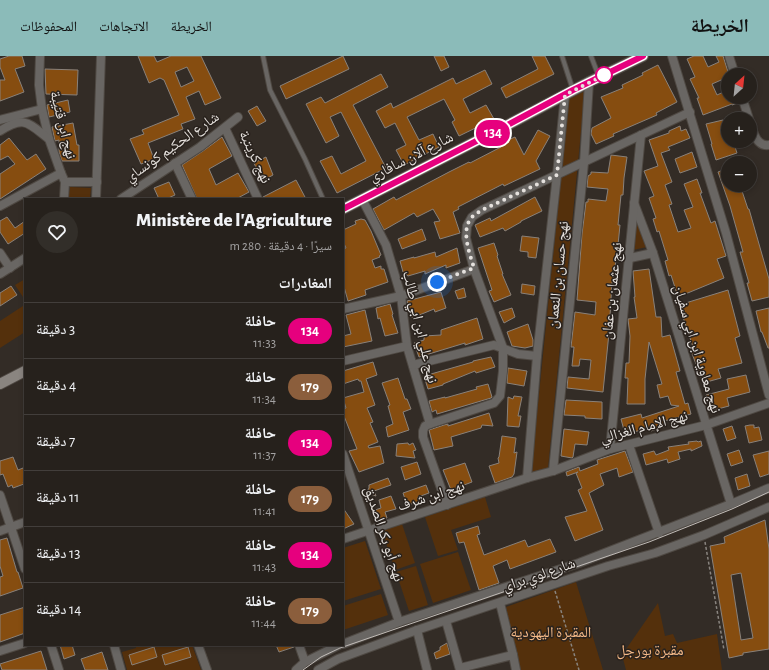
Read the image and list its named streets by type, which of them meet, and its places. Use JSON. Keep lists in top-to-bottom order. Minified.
{"streets":{"street":["نهج ابن قتيبة","شارع الحكيم كونساي","نهج كريتبة","شارع آلان سافاري","نهج حسان بن النعمان","نهج عثمان بن عفان","نهج علي ابن ابي طالب","نهج معاوية ابن ابي سفيان","نهج الإمام الغزالي","نهج ابن شرف","نهج أبو بكر الصديق","شارع لوي براي"]},"crossings":[["شارع الحكيم كونساي","نهج كريتبة"],["شارع آلان سافاري","نهج حسان بن النعمان"],["شارع آلان سافاري","نهج علي ابن ابي طالب"],["نهج حسان بن النعمان","نهج الإمام الغزالي"],["نهج حسان بن النعمان","نهج ابن شرف"],["نهج عثمان بن عفان","نهج معاوية ابن ابي سفيان"],["نهج عثمان بن عفان","نهج الإمام الغزالي"],["نهج معاوية ابن ابي سفيان","نهج الإمام الغزالي"],["نهج معاوية ابن ابي سفيان","شارع لوي براي"],["نهج الإمام الغزالي","نهج ابن شرف"],["نهج ابن شرف","نهج أبو بكر الصديق"],["نهج أبو بكر الصديق","شارع لوي براي"]],"parks":["المقبرة اليهودية","مقبرة بورجل"],"lines":["bus line 134"],"north":"top right","page":{"header":"الخريطة","nav":["الخريطة","الاتجاهات","المحفوظات"],"on_map":"134","map_buttons":["+","−"],"heading":[["Ministère de l'Agriculture","سيرًا · 4 دقيقة · 280 m"],"المغادرات"],"list":[{"mark":"134","name":"حافلة","note":"11:33","value":"3 دقيقة"},{"mark":"179","name":"حافلة","note":"11:34","value":"4 دقيقة"},{"mark":"134","name":"حافلة","note":"11:37","value":"7 دقيقة"},{"mark":"179","name":"حافلة","note":"11:41","value":"11 دقيقة"},{"mark":"134","name":"حافلة","note":"11:43","value":"13 دقيقة"},{"mark":"179","name":"حافلة","note":"11:44","value":"14 دقيقة"}]}}
